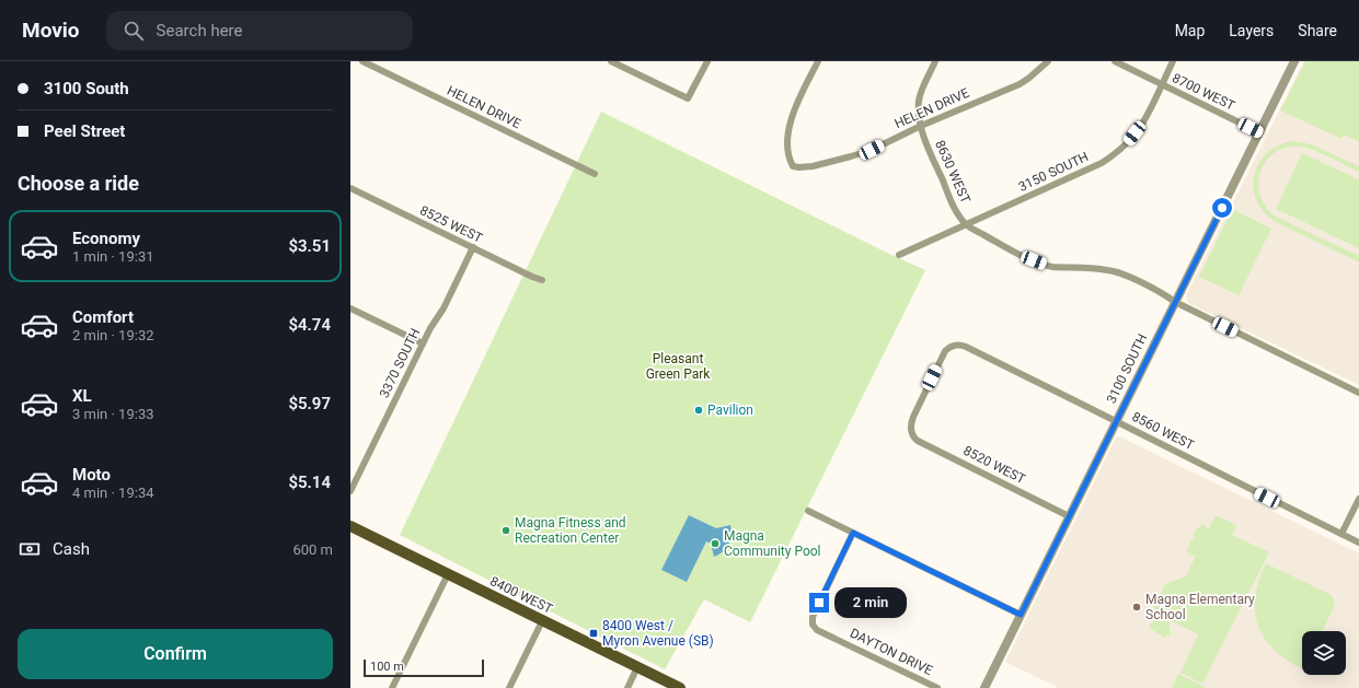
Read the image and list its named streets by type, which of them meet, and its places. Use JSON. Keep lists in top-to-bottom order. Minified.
{"streets":{"main road":["8400 WEST"],"street":["8700 WEST","HELEN DRIVE","8630 WEST","3150 SOUTH","8525 WEST","3370 SOUTH","3100 SOUTH","8560 WEST","8520 WEST","DAYTON DRIVE"]},"crossings":[["8700 WEST","3150 SOUTH"],["8700 WEST","3100 SOUTH"],["HELEN DRIVE","8630 WEST"],["8630 WEST","3150 SOUTH"],["8525 WEST","3370 SOUTH"],["3100 SOUTH","8560 WEST"],["3100 SOUTH","8520 WEST"],["8560 WEST","8520 WEST"]],"parks":["Pleasant Green Park"],"places":{"other":["Pavilion","Magna Fitness and Recreation Center","Magna Community Pool","Magna Elementary School"],"transit":["8400 West / Myron Avenue (SB)"]},"scale_bar":"100 m","page":{"header":"Movio","search":"Search here","nav":["Map","Layers","Share"],"banner":["3100 South","Peel Street"],"heading":"Choose a ride","list":[{"name":"Economy","note":"1 min · 19:31","value":"$3.51"},{"name":"Comfort","note":"2 min · 19:32","value":"$4.74"},{"name":"XL","note":"3 min · 19:33","value":"$5.97"},{"name":"Moto","note":"4 min · 19:34","value":"$5.14"}],"pay":["Cash","600 m"],"bubble":"2 min","buttons":"Confirm","scale":"100 m"}}
